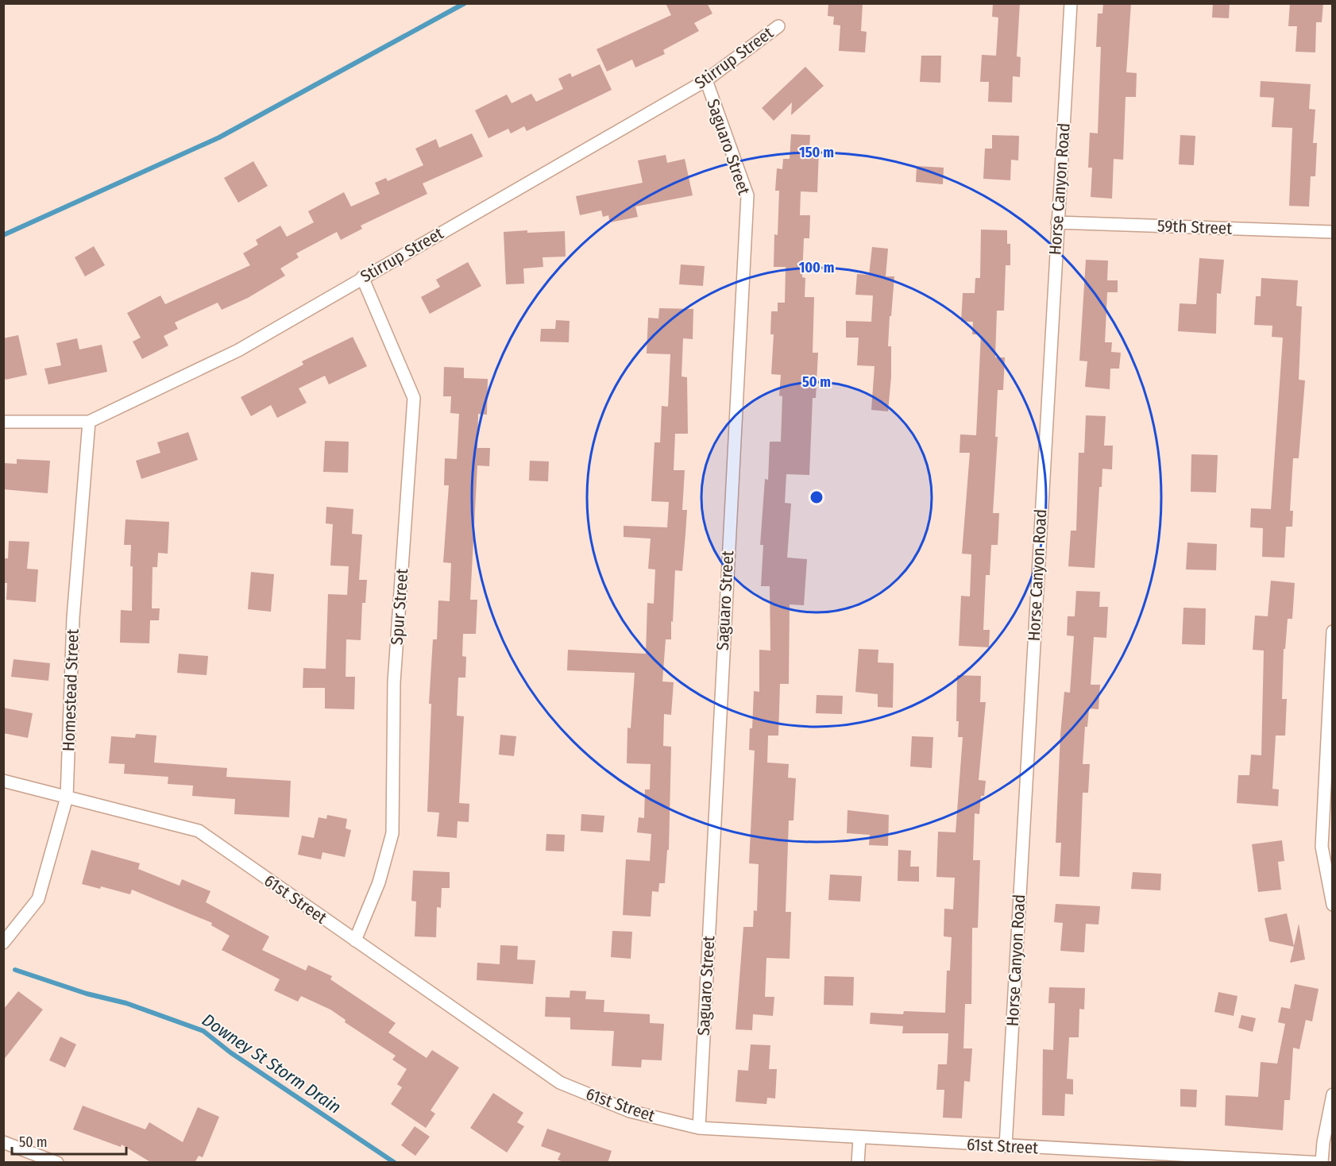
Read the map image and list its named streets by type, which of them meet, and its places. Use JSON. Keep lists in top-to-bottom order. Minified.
{"streets":{"street":["Stirrup Street","Saguaro Street","Horse Canyon Road","59th Street","Spur Street","Homestead Street","61st Street"]},"crossings":[["Stirrup Street","Saguaro Street"],["Stirrup Street","Spur Street"],["Stirrup Street","Homestead Street"],["Saguaro Street","61st Street"],["Horse Canyon Road","59th Street"],["Horse Canyon Road","61st Street"],["Spur Street","61st Street"],["Homestead Street","61st Street"]],"water":["Downey St Storm Drain"],"scale_bar":"50 m","rings":["150 m","100 m","50 m"]}
